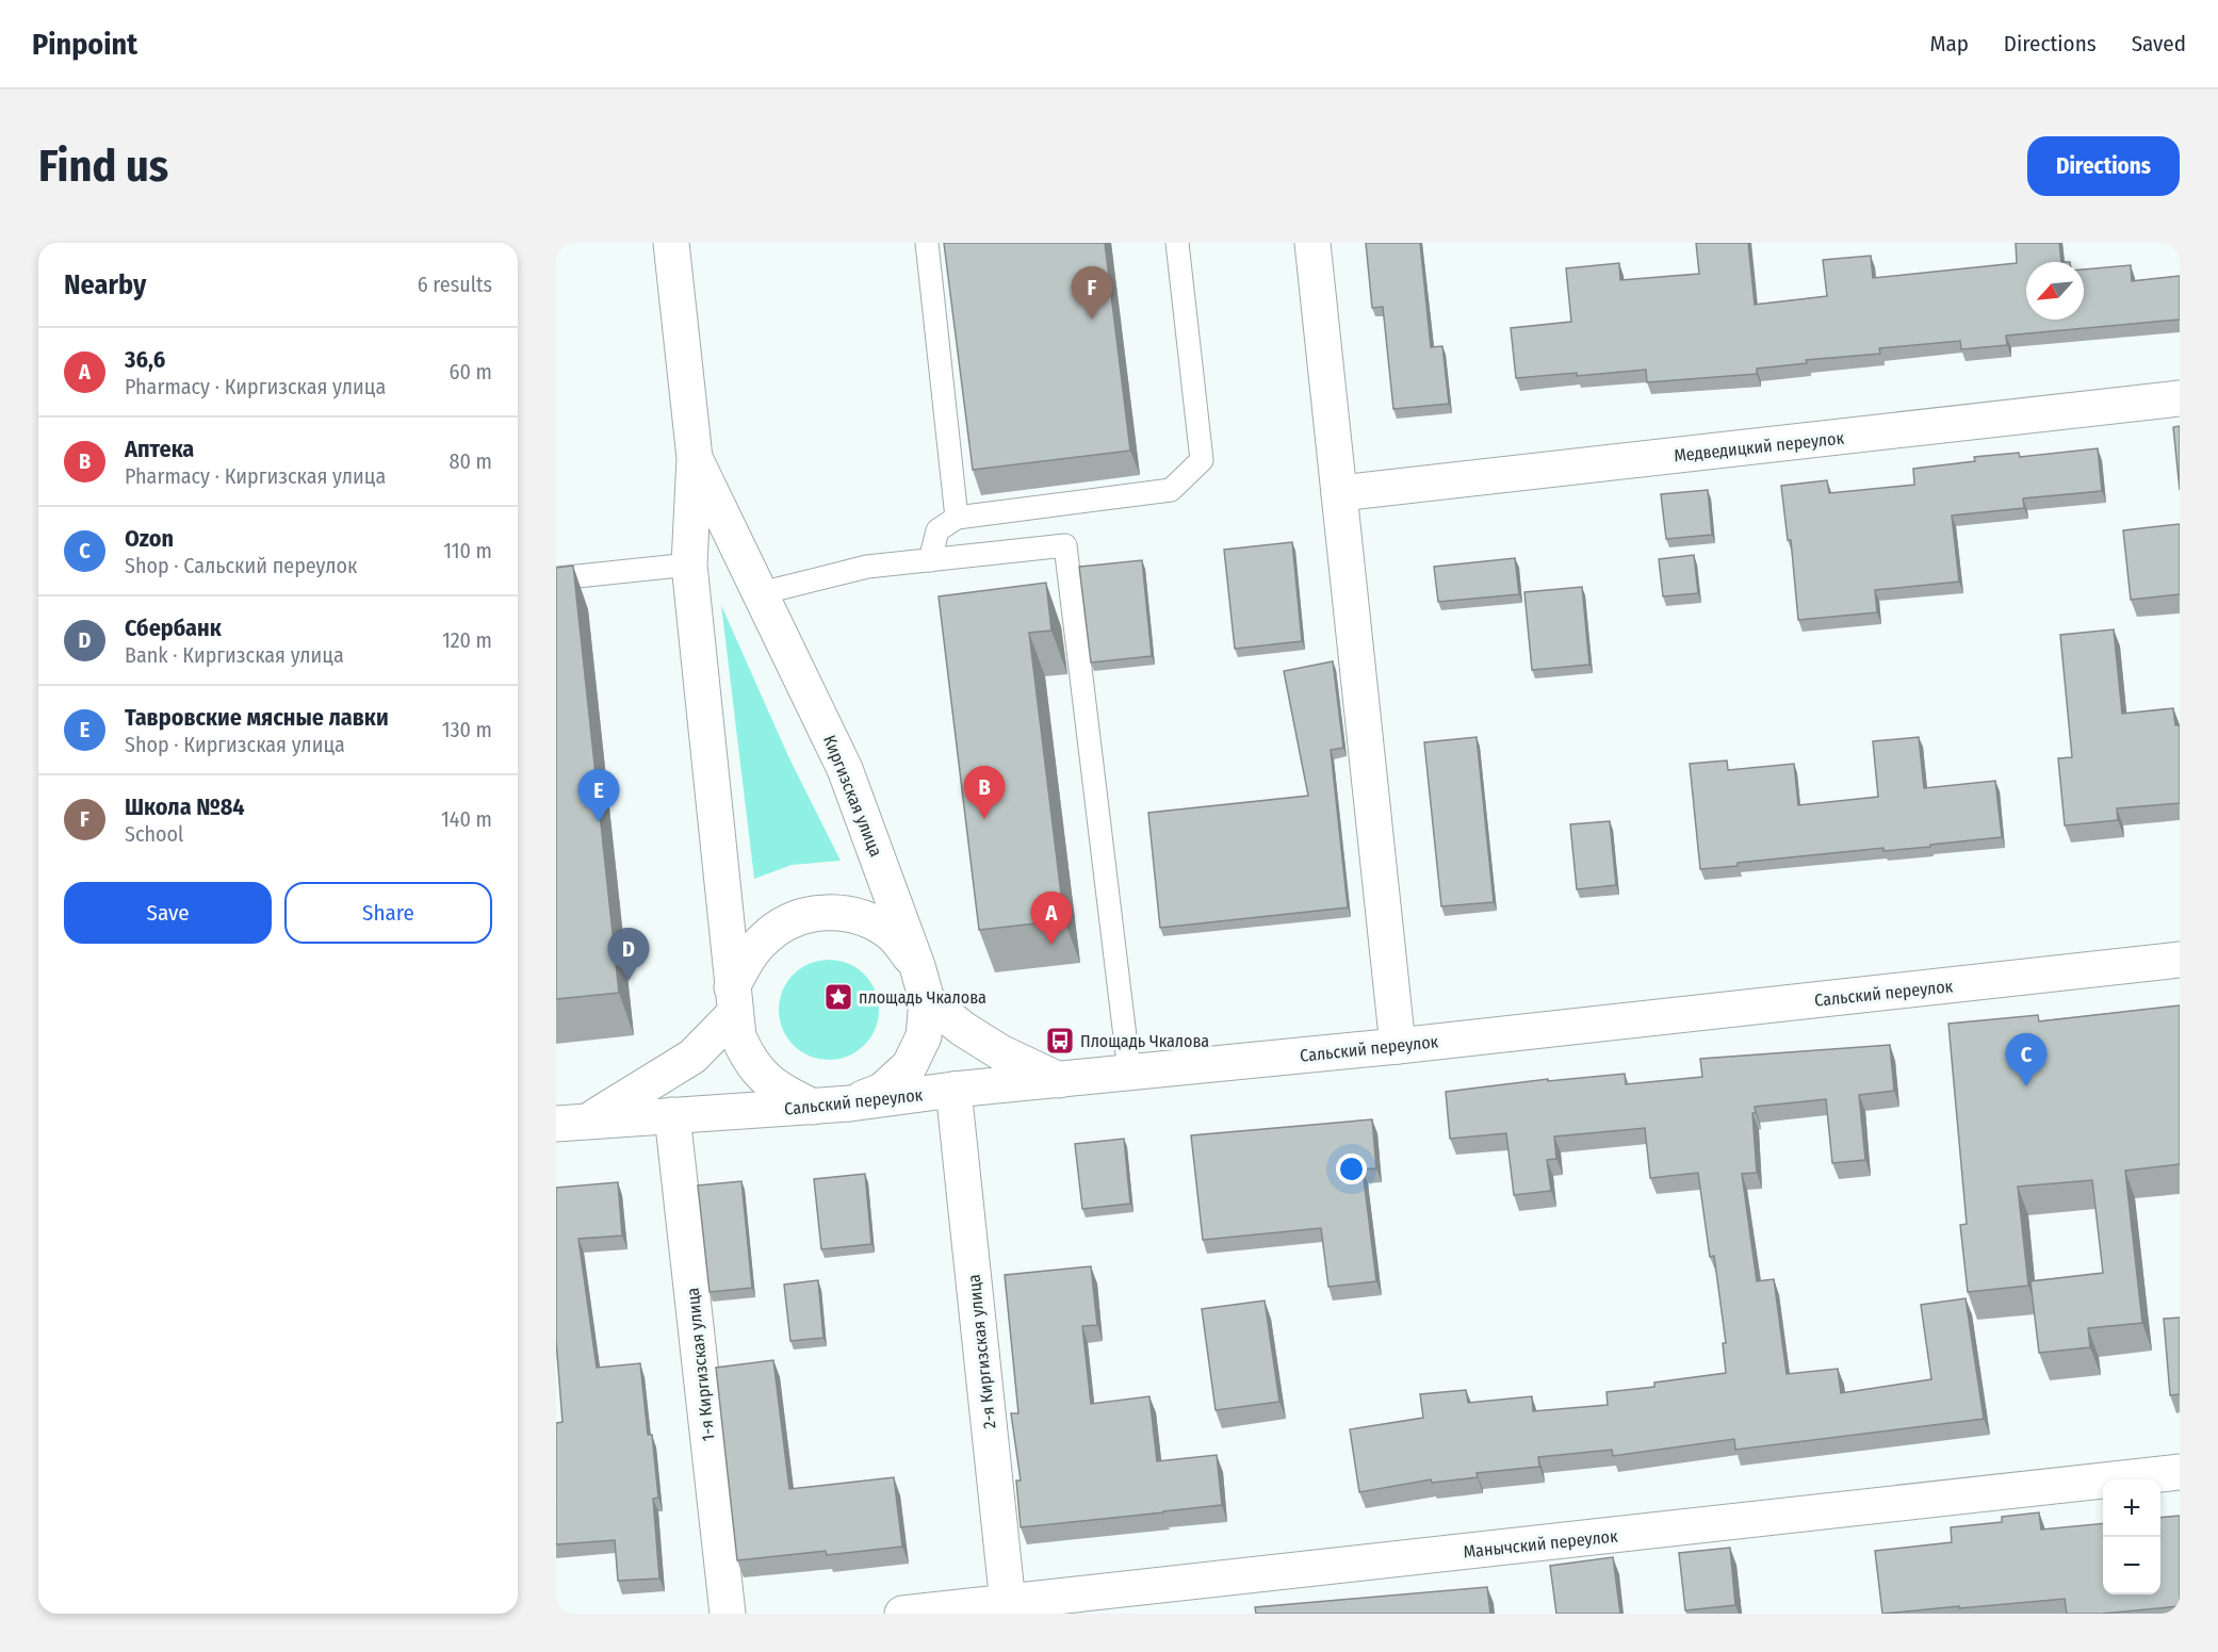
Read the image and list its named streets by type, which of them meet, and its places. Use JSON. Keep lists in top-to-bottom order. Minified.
{"streets":{"street":["Медведицкий переулок","Киргизская улица","Сальский переулок","2-я Киргизская улица","1-я Киргизская улица","Манычский переулок"]},"crossings":[["Киргизская улица","Сальский переулок"],["Сальский переулок","2-я Киргизская улица"],["Сальский переулок","1-я Киргизская улица"],["2-я Киргизская улица","Манычский переулок"]],"places":{"place":["площадь Чкалова"],"bus stop":["Площадь Чкалова"]},"north":"bottom left","page":{"header":"Pinpoint","nav":["Map","Directions","Saved"],"buttons":["Directions",["Save","Share"]],"title":"Find us","heading":["Nearby","6 results"],"pins":["F","B","E","A","D","C"],"list":[{"mark":"A","name":"36,6","note":"Pharmacy · Киргизская улица","value":"60 m"},{"mark":"B","name":"Аптека","note":"Pharmacy · Киргизская улица","value":"80 m"},{"mark":"C","name":"Ozon","note":"Shop · Сальский переулок","value":"110 m"},{"mark":"D","name":"Сбербанк","note":"Bank · Киргизская улица","value":"120 m"},{"mark":"E","name":"Тавровские мясные лавки","note":"Shop · Киргизская улица","value":"130 m"},{"mark":"F","name":"Школа №84","note":"School","value":"140 m"}],"map_buttons":["+","−"]}}
